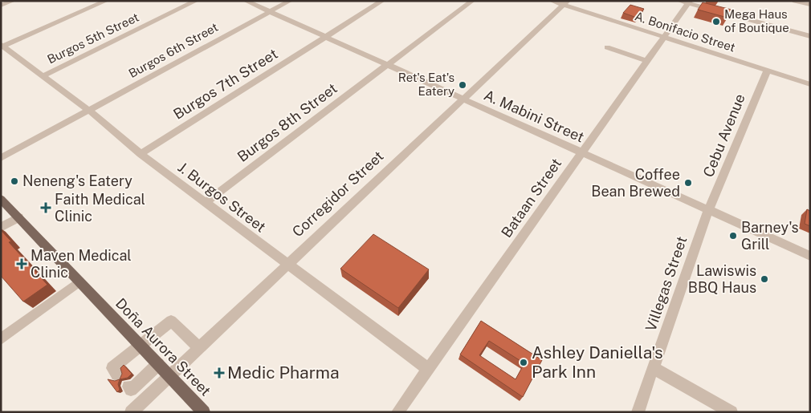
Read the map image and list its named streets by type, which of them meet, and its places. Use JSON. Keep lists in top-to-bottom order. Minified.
{"streets":{"main road":["Doña Aurora Street"],"street":["A. Bonifacio Street","Burgos 5th Street","Burgos 6th Street","Burgos 7th Street","A. Mabini Street","Burgos 8th Street","Cebu Avenue","Corregidor Street","J. Burgos Street","Bataan Street","Villegas Street"]},"crossings":[["A. Bonifacio Street","Cebu Avenue"],["A. Bonifacio Street","Corregidor Street"],["A. Bonifacio Street","Bataan Street"],["Burgos 5th Street","J. Burgos Street"],["Burgos 6th Street","A. Mabini Street"],["Burgos 6th Street","J. Burgos Street"],["Burgos 7th Street","A. Mabini Street"],["Burgos 7th Street","J. Burgos Street"],["A. Mabini Street","Burgos 8th Street"],["A. Mabini Street","Cebu Avenue"],["A. Mabini Street","Corregidor Street"],["A. Mabini Street","Bataan Street"],["A. Mabini Street","Villegas Street"],["Burgos 8th Street","J. Burgos Street"],["Cebu Avenue","Villegas Street"],["Corregidor Street","J. Burgos Street"],["Corregidor Street","Doña Aurora Street"],["J. Burgos Street","Bataan Street"]],"places":{"other":["Mega Haus of Boutique","Ret's Eat's Eatery","Neneng's Eatery","Coffee Bean Brewed","Barney's Grill","Lawiswis BBQ Haus","Ashley Daniella's Park Inn"],"health":["Faith Medical Clinic","Maven Medical Clinic","Medic Pharma"]}}
